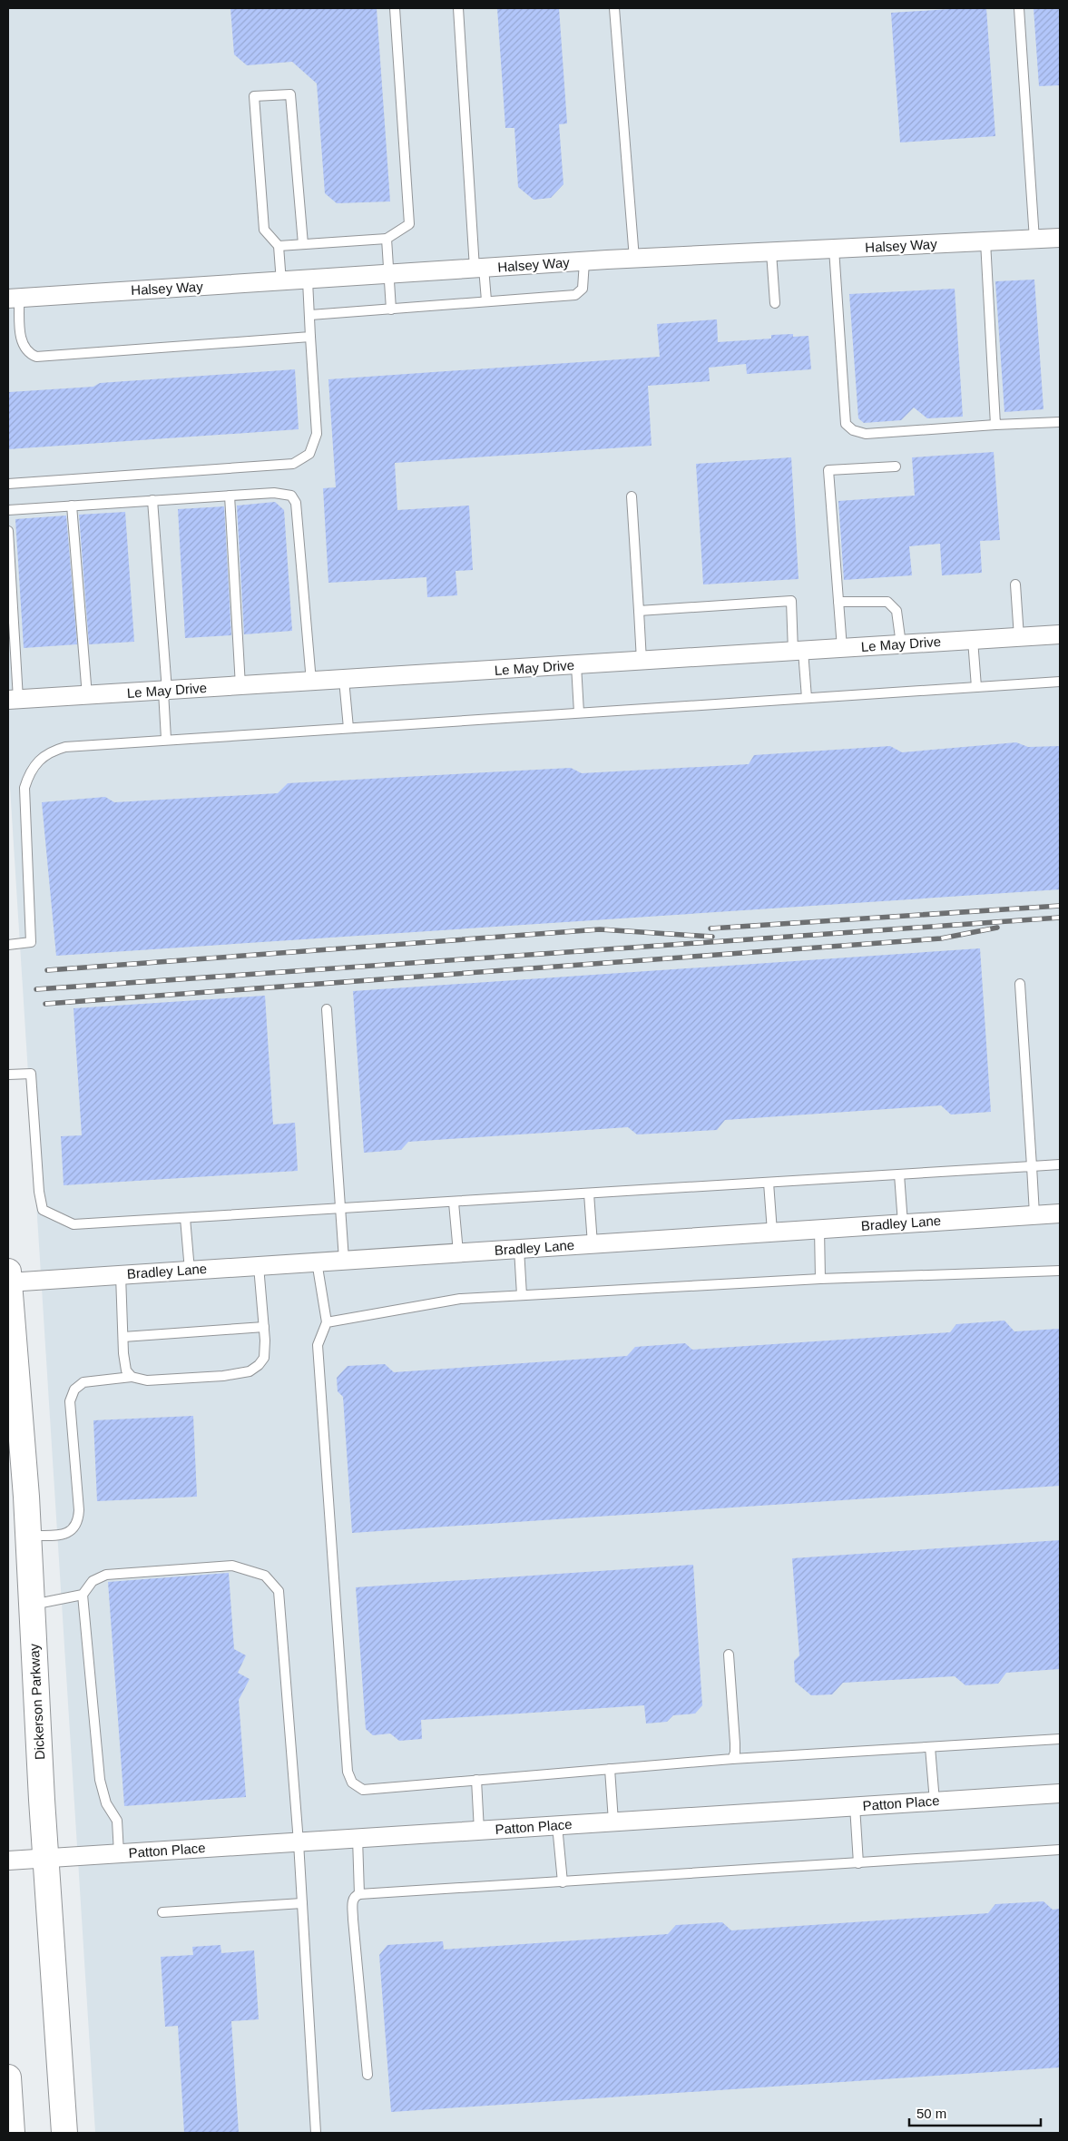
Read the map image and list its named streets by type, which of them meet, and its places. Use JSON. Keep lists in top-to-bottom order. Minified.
{"streets":{"main road":["Dickerson Parkway"],"street":["Halsey Way","Le May Drive","Bradley Lane","Patton Place"]},"crossings":[["Bradley Lane","Dickerson Parkway"],["Dickerson Parkway","Patton Place"]],"scale_bar":"50 m"}
